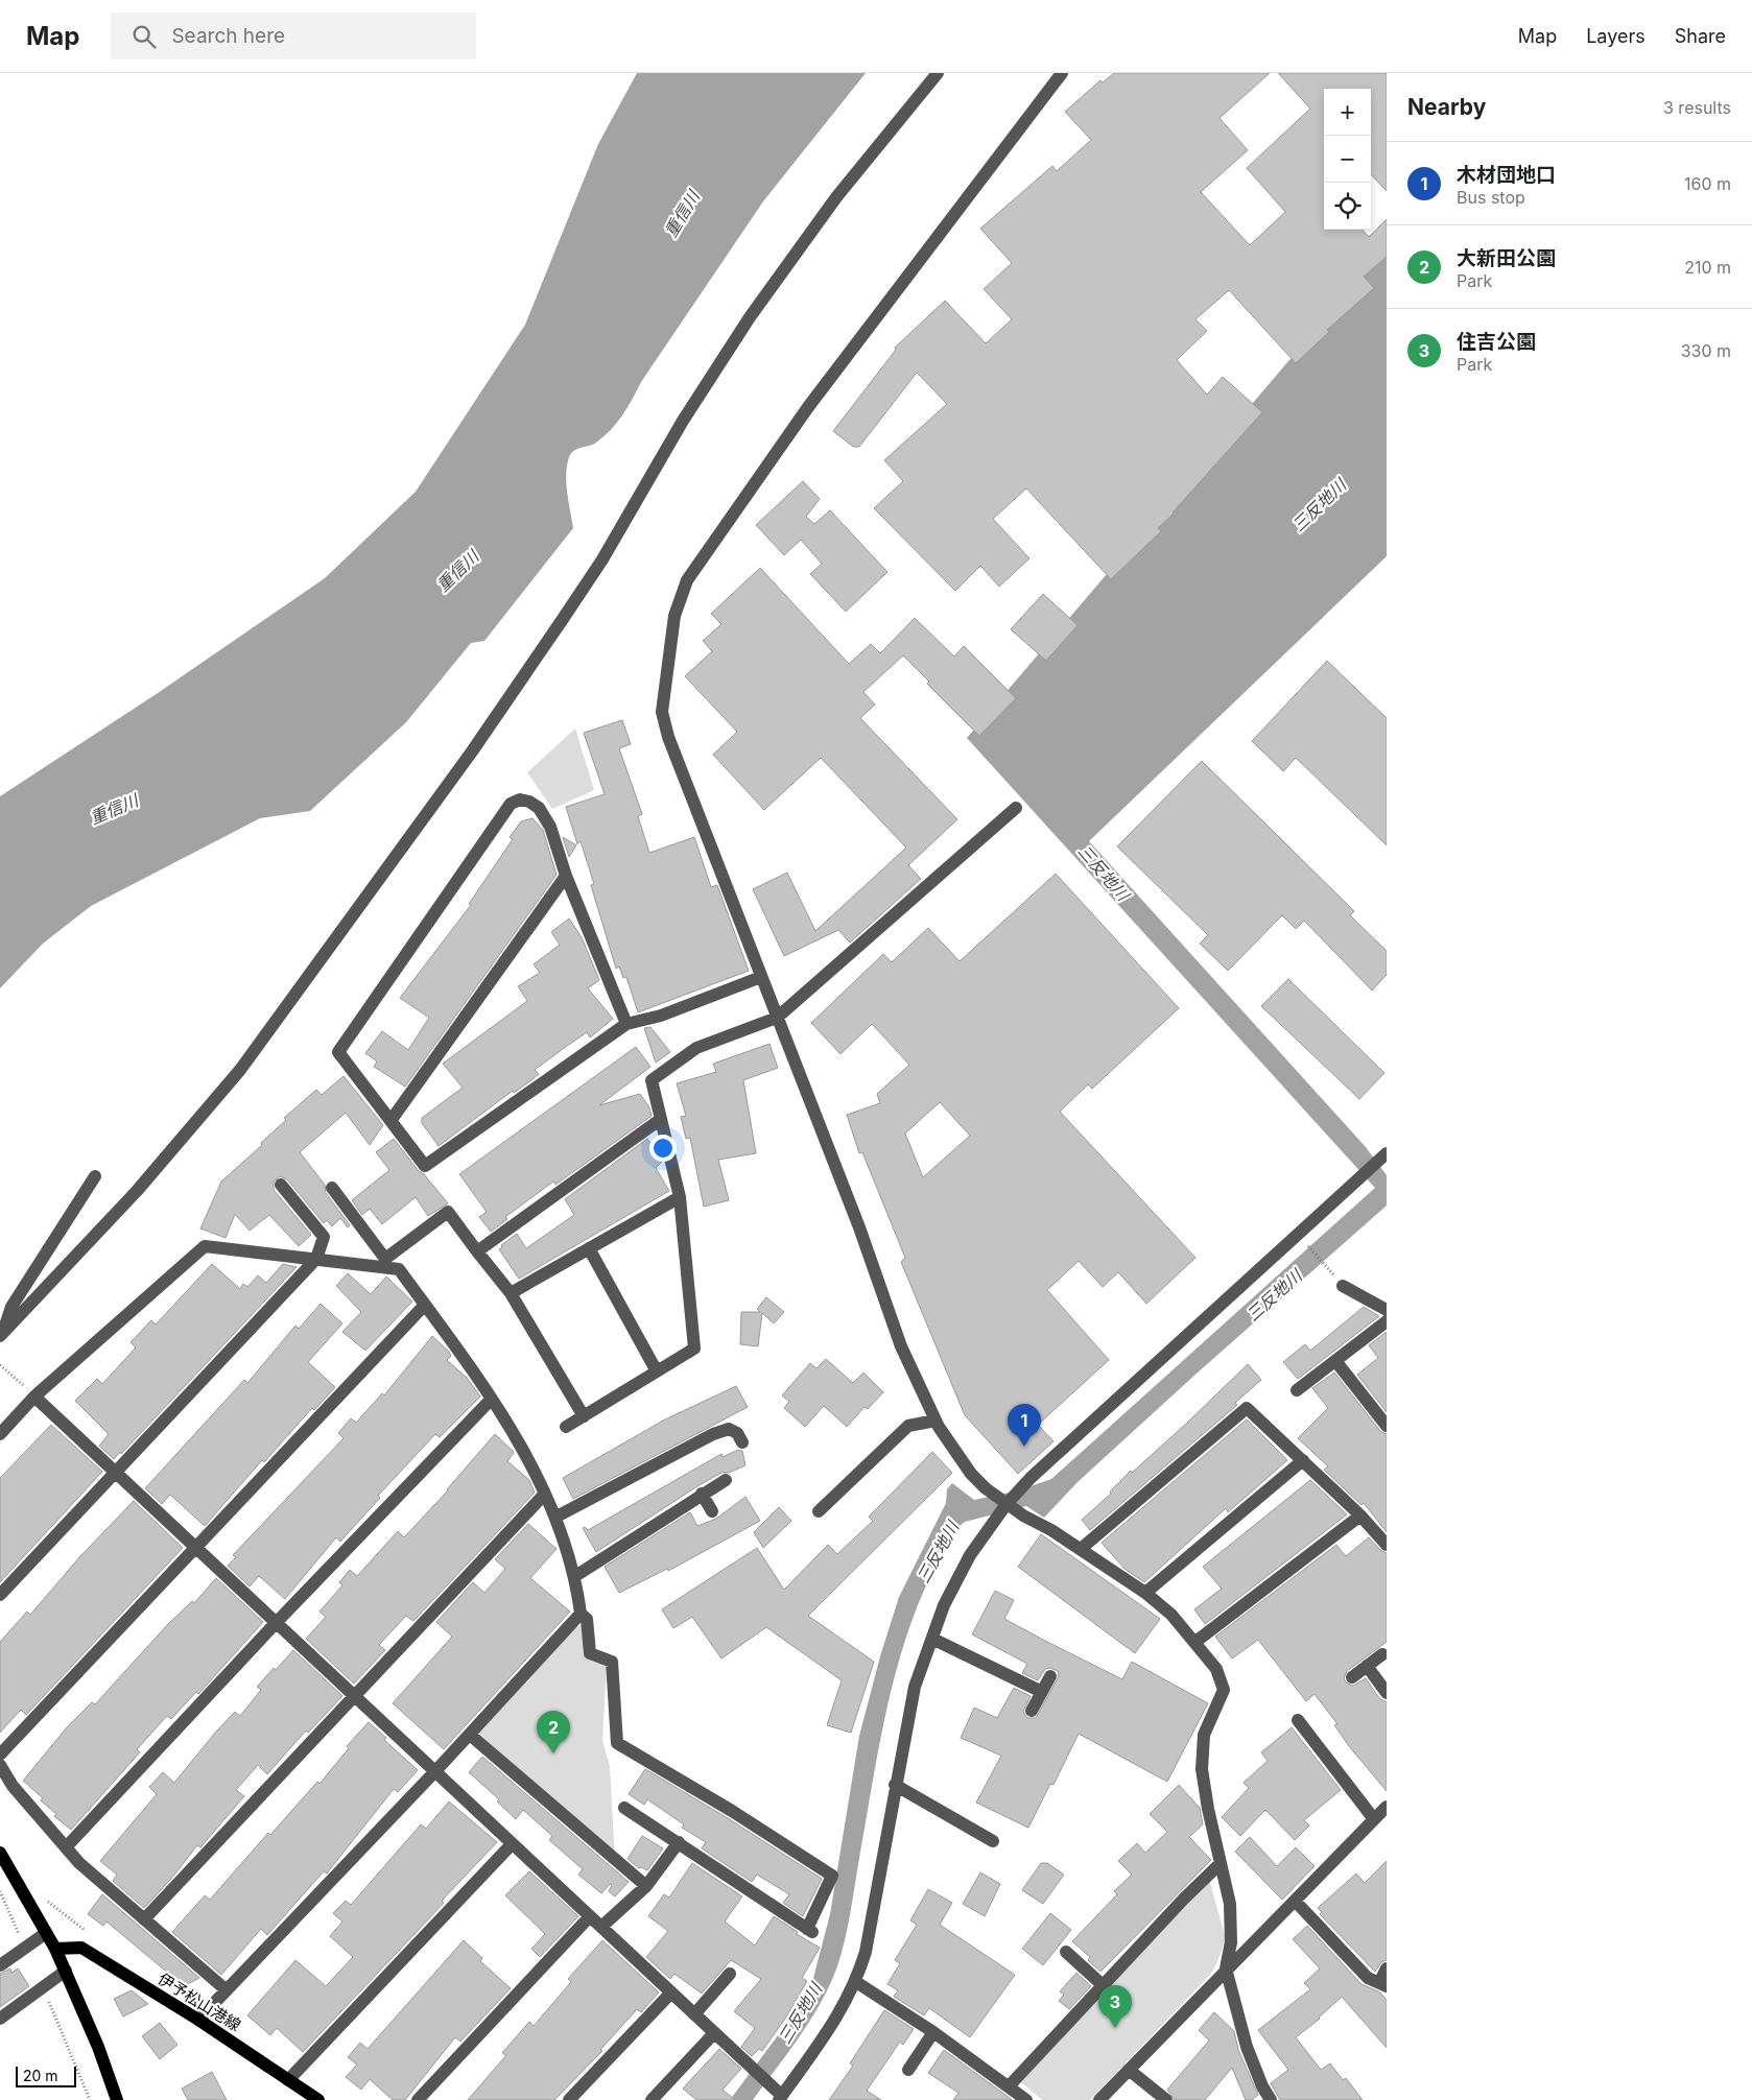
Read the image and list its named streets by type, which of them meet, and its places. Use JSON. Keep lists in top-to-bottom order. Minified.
{"streets":{"main road":["伊予松山港線"]},"water":["重信川","三反地川"],"scale_bar":"20 m","page":{"header":"Map","search":"Search here","nav":["Map","Layers","Share"],"heading":["Nearby","3 results"],"map_buttons":["+","−"],"list":[{"mark":"1","name":"木材団地口","note":"Bus stop","value":"160 m"},{"mark":"2","name":"大新田公園","note":"Park","value":"210 m"},{"mark":"3","name":"住吉公園","note":"Park","value":"330 m"}],"pins":["1","2","3"],"scale":"20 m"}}
